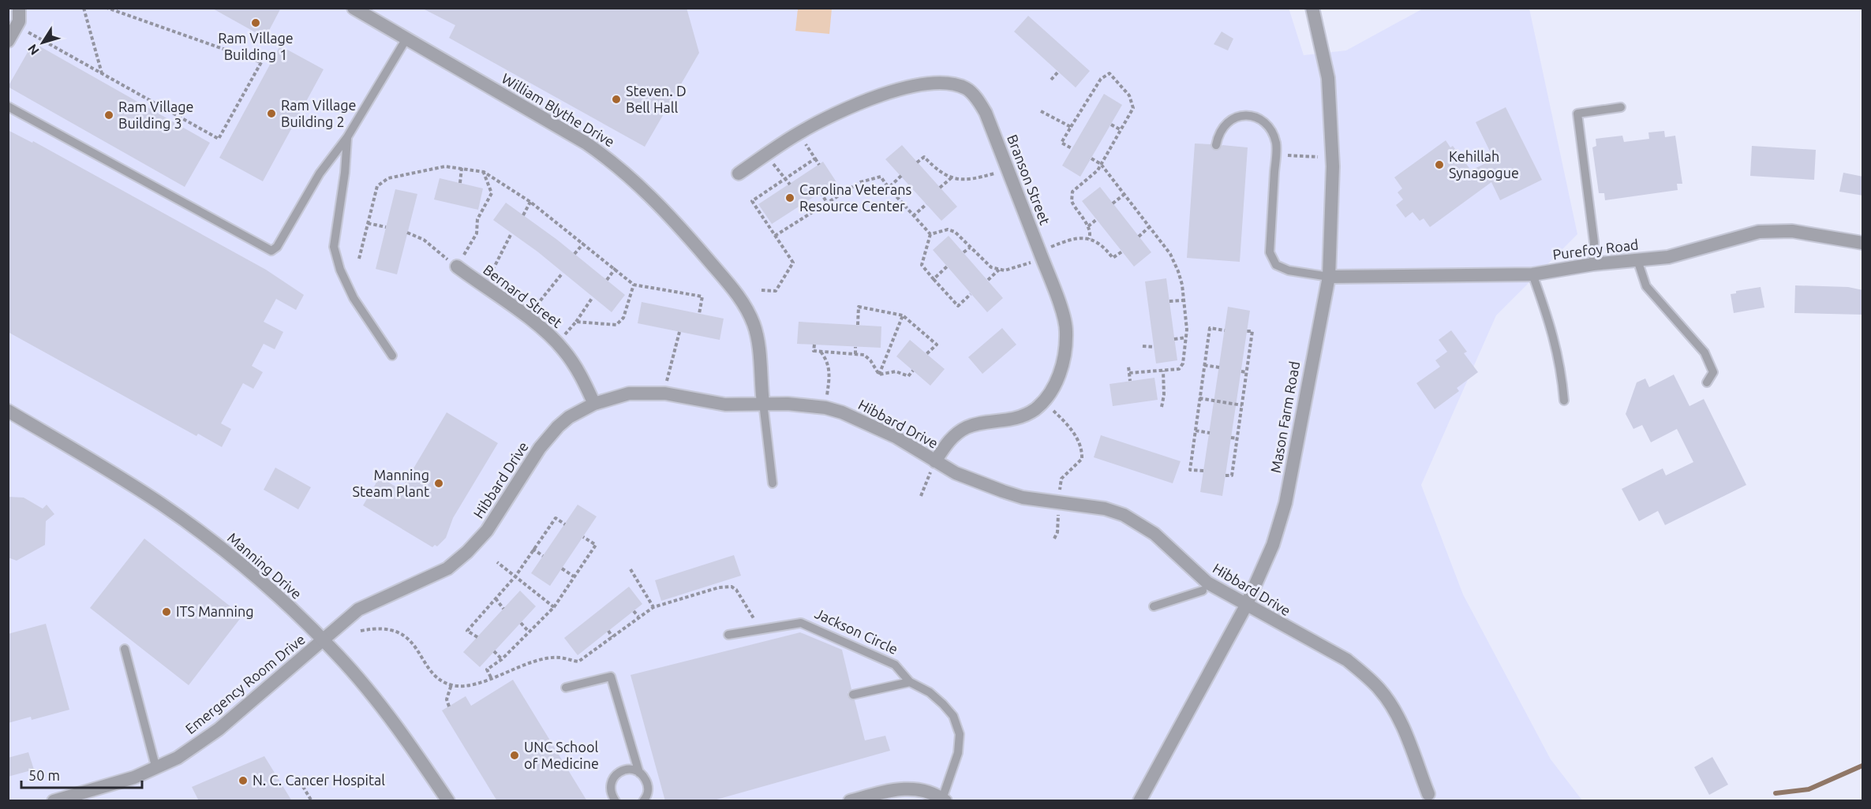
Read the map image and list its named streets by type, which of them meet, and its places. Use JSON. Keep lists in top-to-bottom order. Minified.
{"streets":{"street":["William Blythe Drive","Branson Street","Purefoy Road","Bernard Street","Mason Farm Road","Hibbard Drive","Manning Drive","Emergency Room Drive"],"lane":["Jackson Circle"]},"crossings":[["William Blythe Drive","Hibbard Drive"],["Branson Street","Hibbard Drive"],["Purefoy Road","Mason Farm Road"],["Bernard Street","Hibbard Drive"],["Mason Farm Road","Hibbard Drive"],["Hibbard Drive","Manning Drive"],["Hibbard Drive","Emergency Room Drive"],["Manning Drive","Emergency Room Drive"]],"places":["Ram Village Building 1","Steven. D Bell Hall","Ram Village Building 2","Ram Village Building 3","Kehillah Synagogue","Carolina Veterans Resource Center","Manning Steam Plant","ITS Manning","UNC School of Medicine","N. C. Cancer Hospital"],"scale_bar":"50 m","north":"bottom left"}
